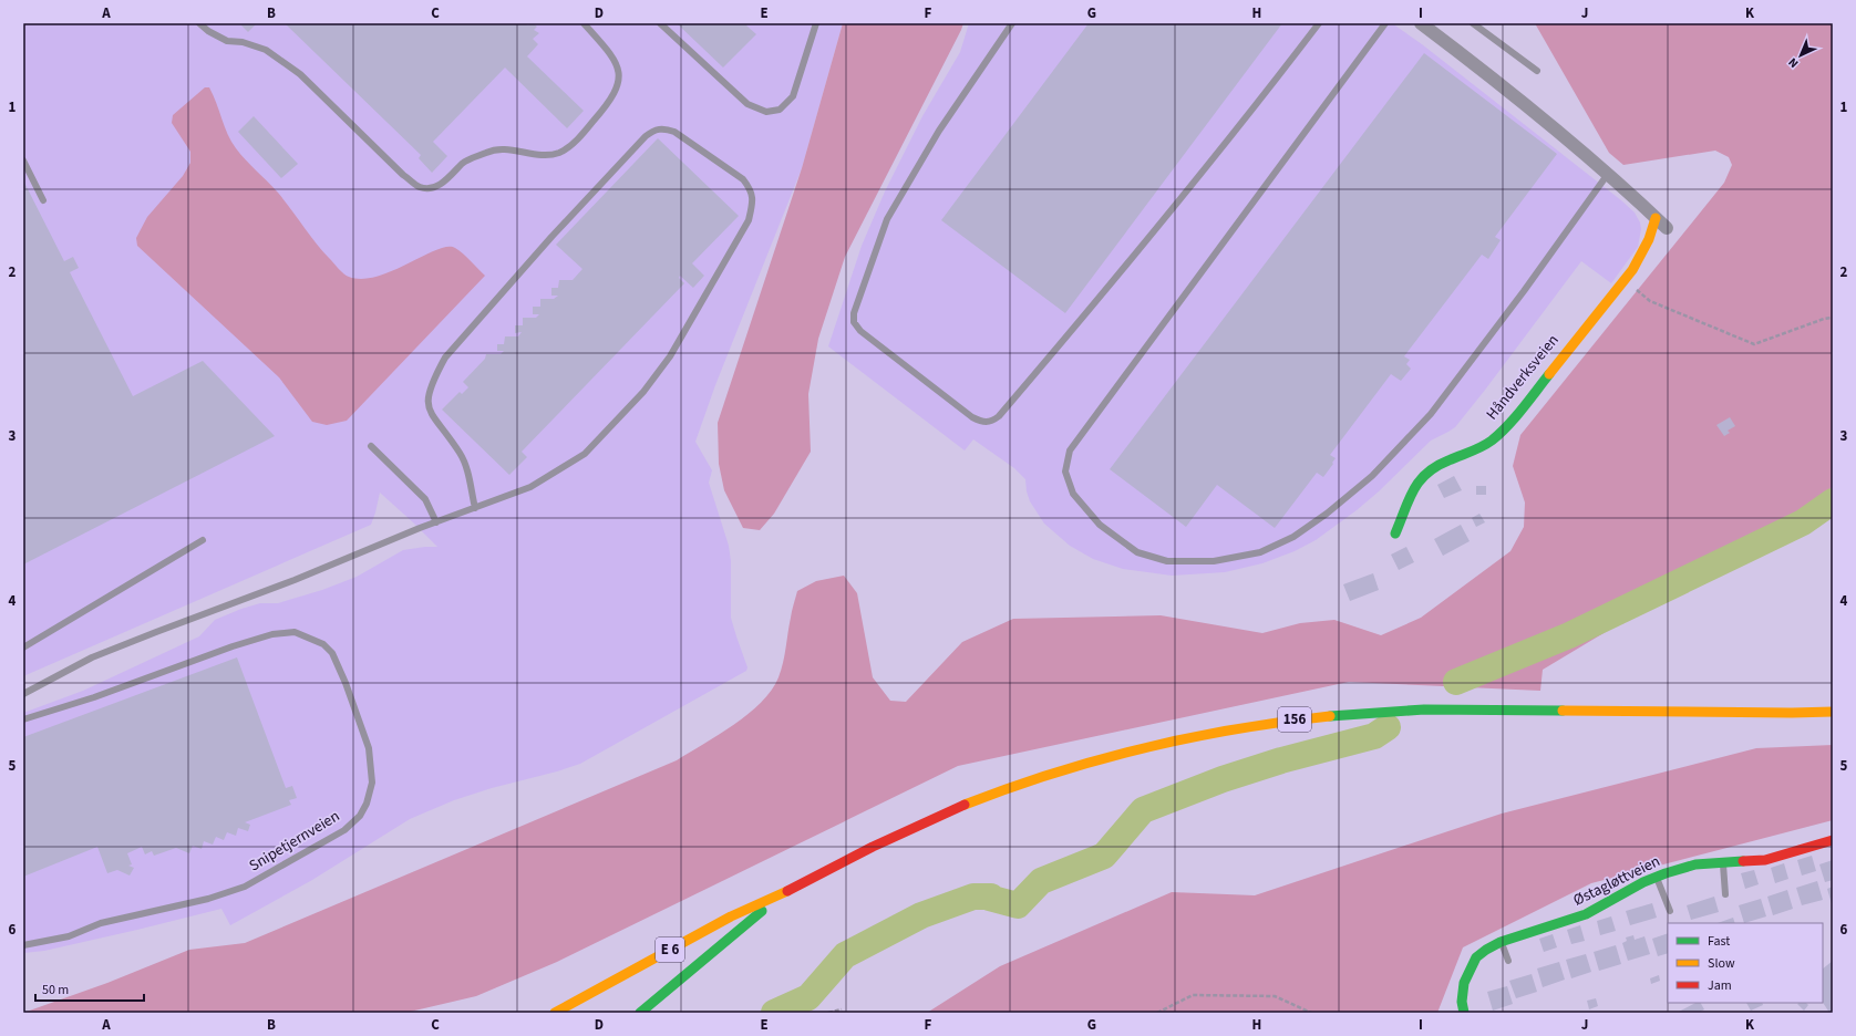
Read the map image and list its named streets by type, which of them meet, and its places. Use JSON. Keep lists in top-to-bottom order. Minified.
{"streets":{"main road":["Håndverksveien","156","Østagløttveien","E 6"],"lane":["Snipetjernveien"]},"crossings":[["156","E 6"]],"legend":["Fast","Slow","Jam"],"scale_bar":"50 m","north":"bottom left","grid":{"columns":["A","B","C","D","E","F","G","H","I","J","K"],"rows":["1","2","3","4","5","6"]}}
